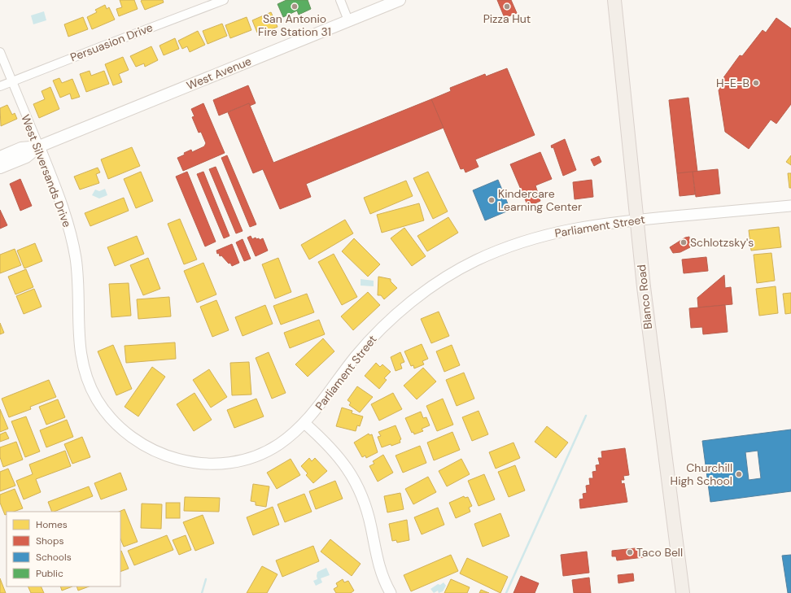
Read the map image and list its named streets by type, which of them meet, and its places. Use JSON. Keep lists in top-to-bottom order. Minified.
{"streets":{"main road":["West Avenue","Blanco Road"],"street":["Persuasion Drive","West Silversands Drive","Parliament Street"]},"crossings":[["Persuasion Drive","West Silversands Drive"],["West Avenue","West Silversands Drive"],["West Silversands Drive","Parliament Street"],["Parliament Street","Blanco Road"]],"places":["San Antonio Fire Station 31","Pizza Hut","H-E-B","Kindercare Learning Center","Schlotzsky's","Churchill High School","Taco Bell"],"legend":["Homes","Shops","Schools","Public"]}
